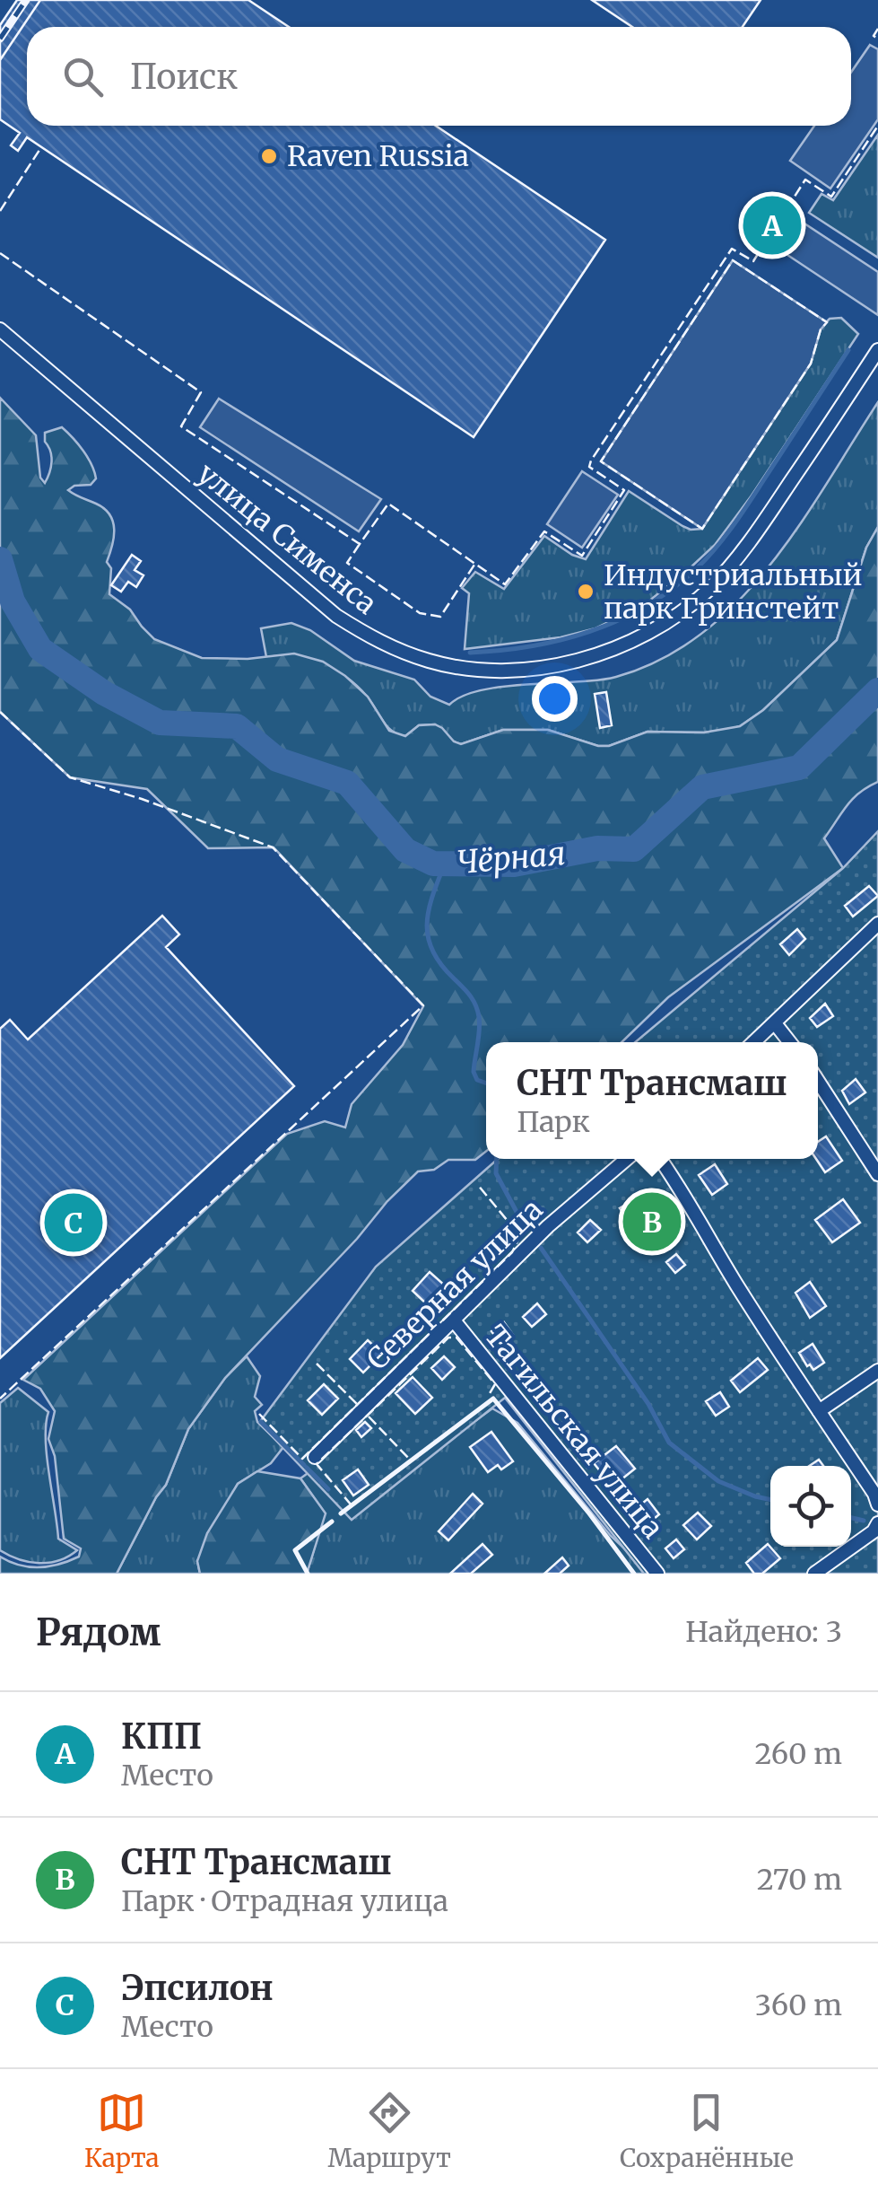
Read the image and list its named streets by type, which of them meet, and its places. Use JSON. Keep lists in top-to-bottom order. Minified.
{"streets":{"street":["улица Сименса","Северная улица","Тагильская улица"]},"crossings":[["Северная улица","Тагильская улица"]],"water":["Чёрная"],"places":["Raven Russia","Индустриальный парк Гринстейт"],"page":{"search":"Поиск","pins":["A","B","C"],"popup":["СНТ Трансмаш","Парк"],"heading":["Рядом","Найдено: 3"],"list":[{"mark":"A","name":"КПП","note":"Место","value":"260 m"},{"mark":"B","name":"СНТ Трансмаш","note":"Парк · Отрадная улица","value":"270 m"},{"mark":"C","name":"Эпсилон","note":"Место","value":"360 m"}],"nav":["Карта","Маршрут","Сохранённые"]}}
